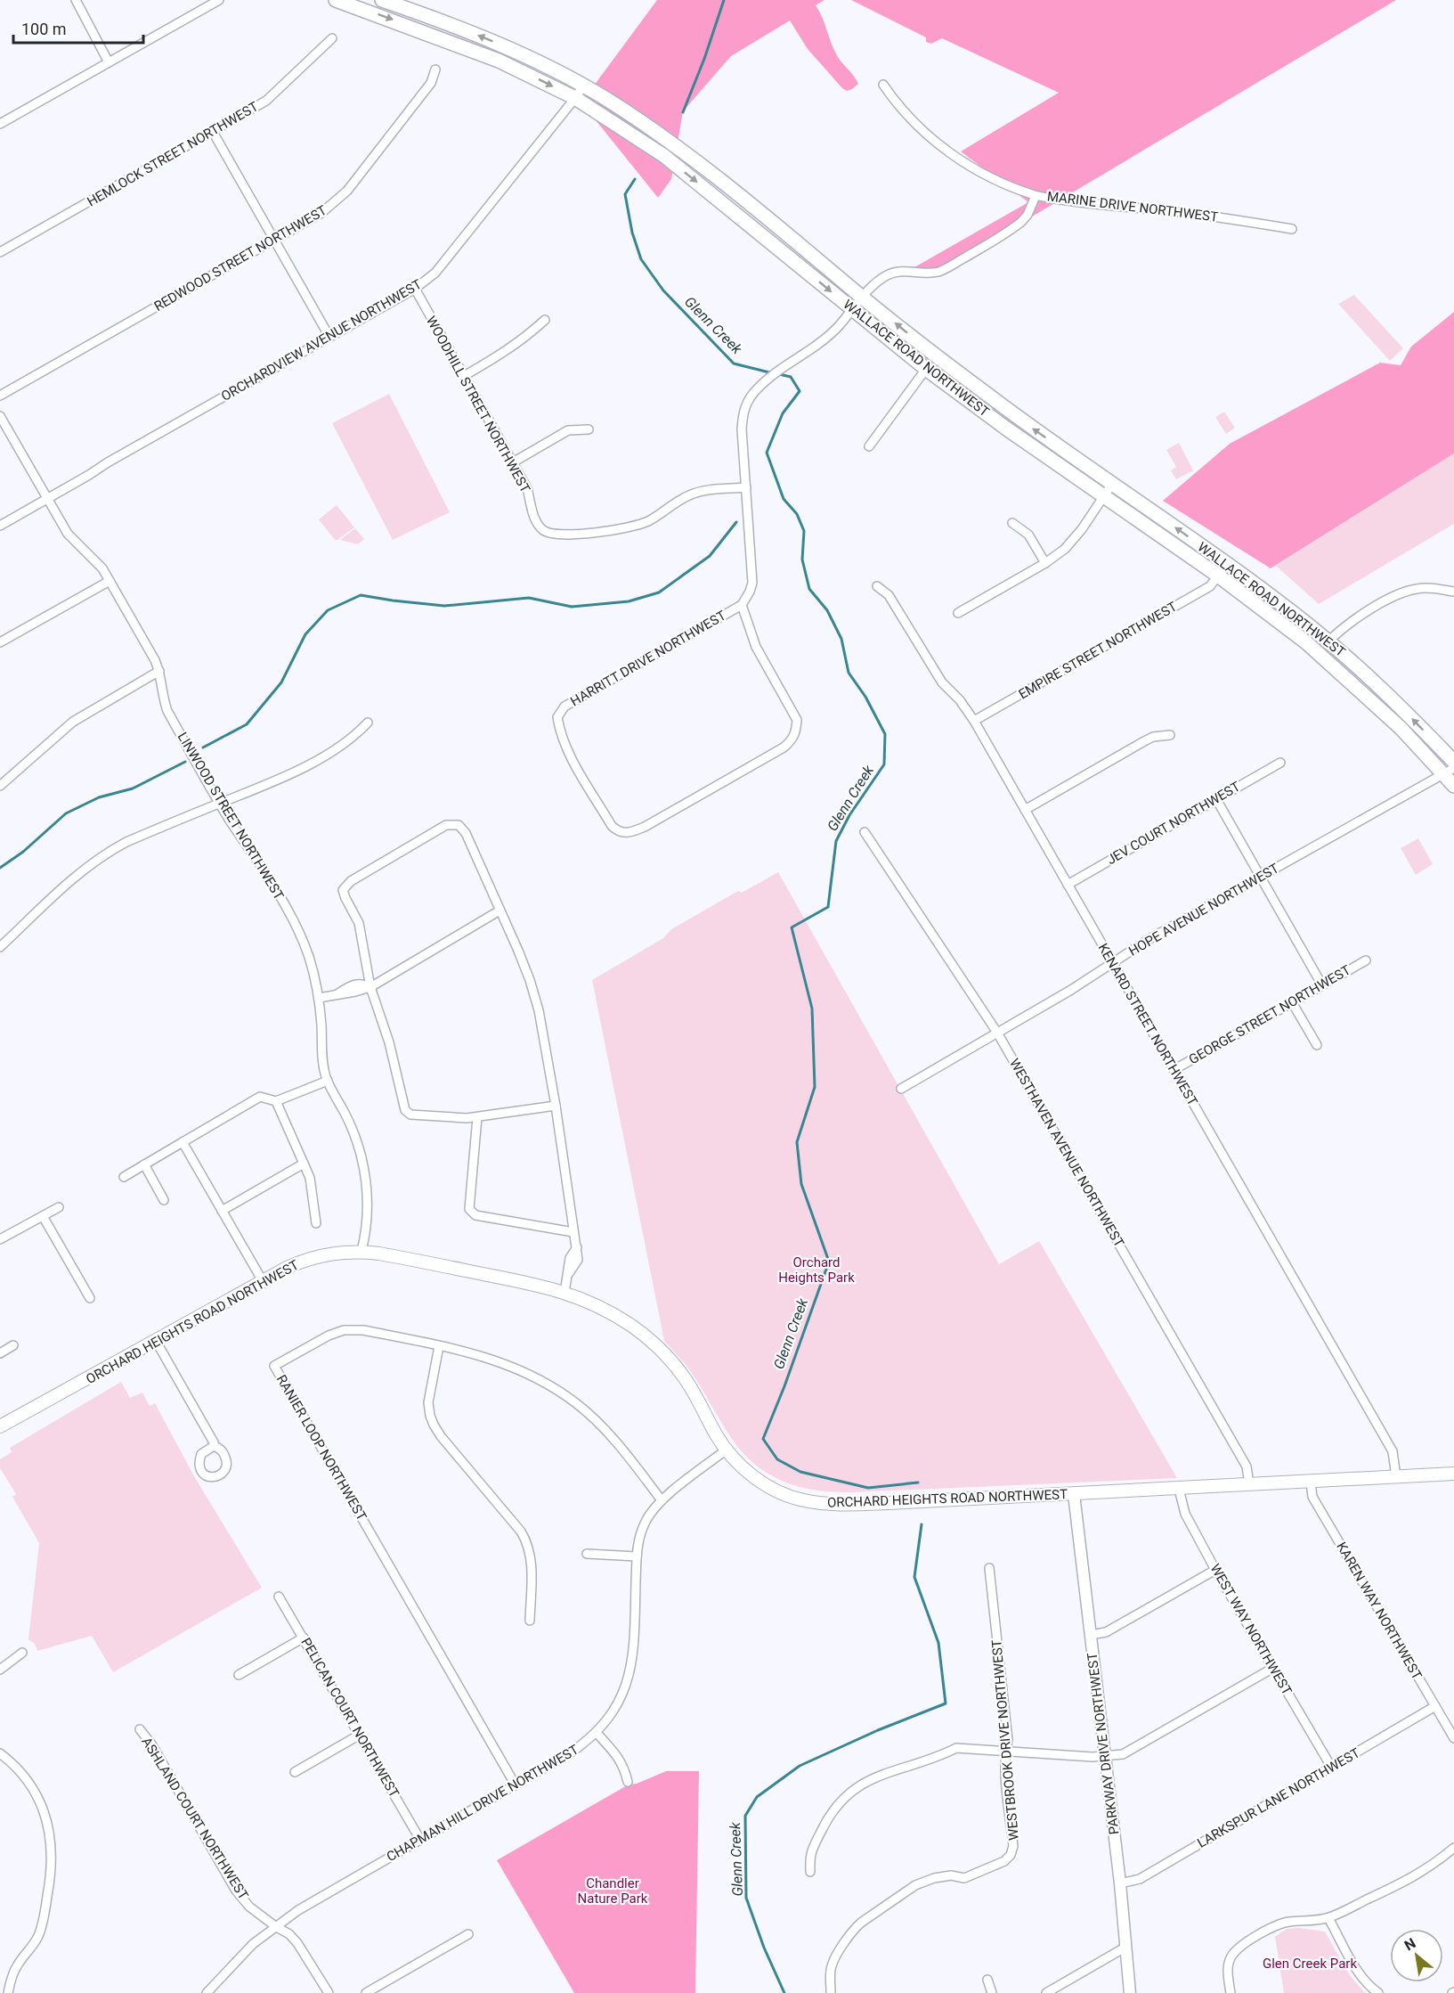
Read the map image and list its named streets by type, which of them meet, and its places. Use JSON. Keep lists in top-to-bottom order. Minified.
{"streets":{"main road":["WALLACE ROAD NORTHWEST","ORCHARD HEIGHTS ROAD NORTHWEST"],"street":["HEMLOCK STREET NORTHWEST","MARINE DRIVE NORTHWEST","REDWOOD STREET NORTHWEST","ORCHARDVIEW AVENUE NORTHWEST","WOODHILL STREET NORTHWEST","EMPIRE STREET NORTHWEST","HARRITT DRIVE NORTHWEST","LINWOOD STREET NORTHWEST","JEV COURT NORTHWEST","HOPE AVENUE NORTHWEST","GEORGE STREET NORTHWEST","KENARD STREET NORTHWEST","WESTHAVEN AVENUE NORTHWEST","RANIER LOOP NORTHWEST","KAREN WAY NORTHWEST","WEST WAY NORTHWEST","PELICAN COURT NORTHWEST","WESTBROOK DRIVE NORTHWEST","PARKWAY DRIVE NORTHWEST","LARKSPUR LANE NORTHWEST","CHAPMAN HILL DRIVE NORTHWEST","ASHLAND COURT NORTHWEST"]},"crossings":[["MARINE DRIVE NORTHWEST","HARRITT DRIVE NORTHWEST"],["ORCHARDVIEW AVENUE NORTHWEST","WALLACE ROAD NORTHWEST"],["ORCHARDVIEW AVENUE NORTHWEST","WOODHILL STREET NORTHWEST"],["ORCHARDVIEW AVENUE NORTHWEST","LINWOOD STREET NORTHWEST"],["WALLACE ROAD NORTHWEST","EMPIRE STREET NORTHWEST"],["WALLACE ROAD NORTHWEST","HARRITT DRIVE NORTHWEST"],["WALLACE ROAD NORTHWEST","HOPE AVENUE NORTHWEST"],["WOODHILL STREET NORTHWEST","HARRITT DRIVE NORTHWEST"],["EMPIRE STREET NORTHWEST","KENARD STREET NORTHWEST"],["LINWOOD STREET NORTHWEST","ORCHARD HEIGHTS ROAD NORTHWEST"],["JEV COURT NORTHWEST","KENARD STREET NORTHWEST"],["HOPE AVENUE NORTHWEST","KENARD STREET NORTHWEST"],["HOPE AVENUE NORTHWEST","WESTHAVEN AVENUE NORTHWEST"],["GEORGE STREET NORTHWEST","KENARD STREET NORTHWEST"],["KENARD STREET NORTHWEST","ORCHARD HEIGHTS ROAD NORTHWEST"],["WESTHAVEN AVENUE NORTHWEST","ORCHARD HEIGHTS ROAD NORTHWEST"],["ORCHARD HEIGHTS ROAD NORTHWEST","KAREN WAY NORTHWEST"],["ORCHARD HEIGHTS ROAD NORTHWEST","WEST WAY NORTHWEST"],["ORCHARD HEIGHTS ROAD NORTHWEST","PARKWAY DRIVE NORTHWEST"],["ORCHARD HEIGHTS ROAD NORTHWEST","CHAPMAN HILL DRIVE NORTHWEST"],["RANIER LOOP NORTHWEST","CHAPMAN HILL DRIVE NORTHWEST"],["KAREN WAY NORTHWEST","LARKSPUR LANE NORTHWEST"],["WEST WAY NORTHWEST","LARKSPUR LANE NORTHWEST"],["PELICAN COURT NORTHWEST","CHAPMAN HILL DRIVE NORTHWEST"],["PARKWAY DRIVE NORTHWEST","LARKSPUR LANE NORTHWEST"],["CHAPMAN HILL DRIVE NORTHWEST","ASHLAND COURT NORTHWEST"]],"water":["Glenn Creek"],"parks":["Orchard Heights Park","Chandler Nature Park","Glen Creek Park"],"scale_bar":"100 m","north":"top left"}
